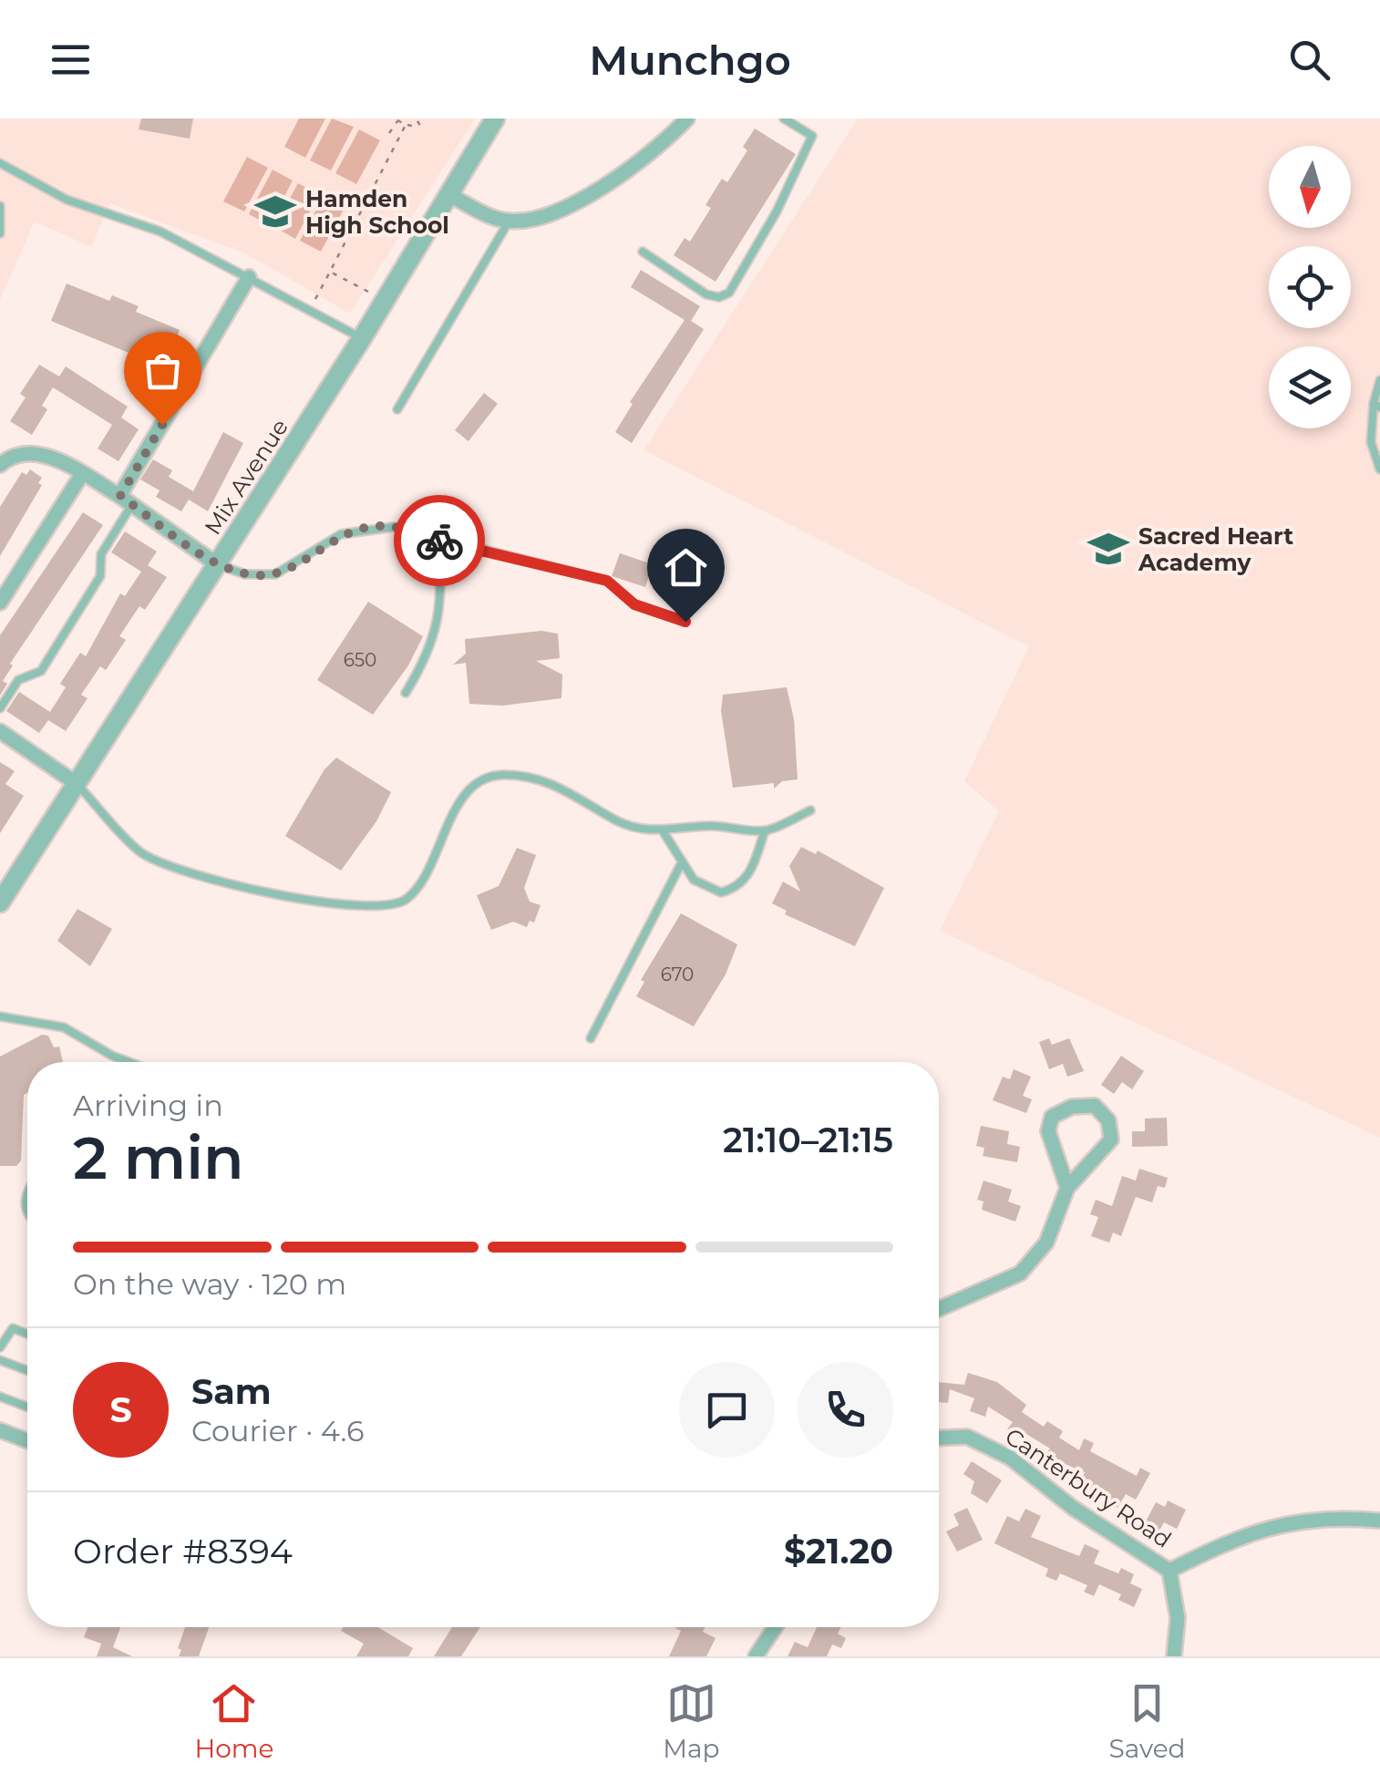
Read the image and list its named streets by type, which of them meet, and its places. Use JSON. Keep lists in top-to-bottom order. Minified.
{"streets":{"street":["Mix Avenue","Canterbury Road"]},"places":{"school or university":["Hamden High School","Sacred Heart Academy"]},"house_numbers":["650","670"],"north":"bottom","page":{"header":"Munchgo","heading":["2 min","Arriving in","21:10–21:15"],"panel":["Sam","Courier · 4.6","Order #8394","$21.20"],"bar":"On the way · 120 m","round":"S","tabs":["Home","Map","Saved"]}}
